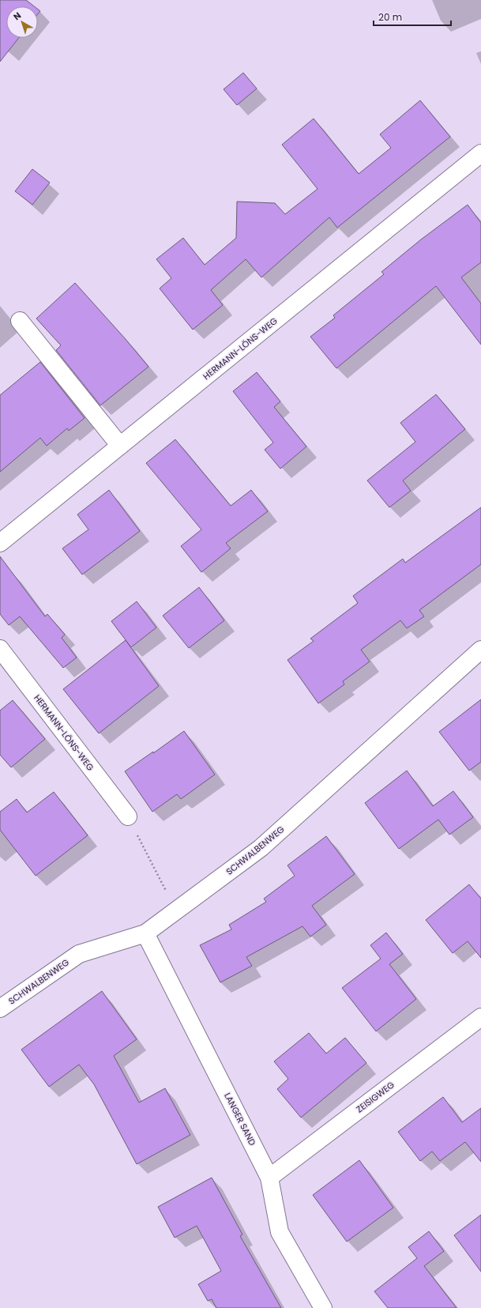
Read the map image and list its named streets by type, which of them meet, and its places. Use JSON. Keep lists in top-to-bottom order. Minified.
{"streets":{"street":["HERMANN-LÖNS-WEG","SCHWALBENWEG","ZEISIGWEG","LANGER SAND"]},"crossings":[["SCHWALBENWEG","LANGER SAND"],["ZEISIGWEG","LANGER SAND"]],"scale_bar":"20 m","north":"top left"}
